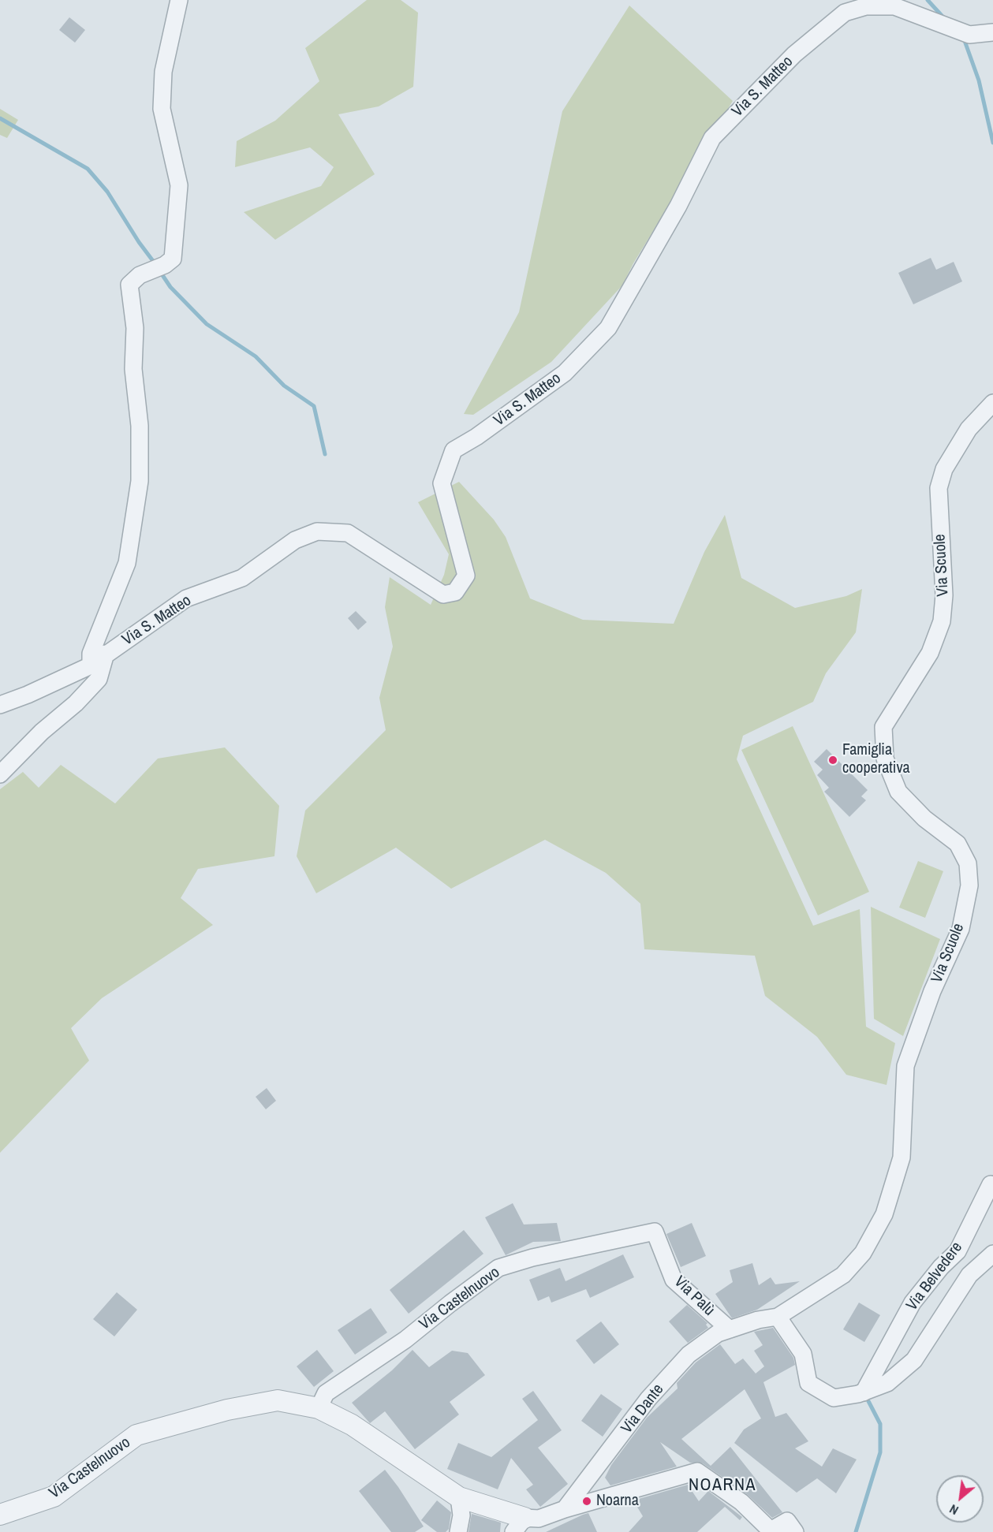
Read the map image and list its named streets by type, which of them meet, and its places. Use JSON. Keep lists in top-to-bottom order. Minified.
{"streets":{"street":["Via S. Matteo","Via Scuole","Via Belvedere","Via Palù","Via Castelnuovo","Via Dante"]},"crossings":[["Via Scuole","Via Belvedere"],["Via Scuole","Via Dante"],["Via Belvedere","Via Dante"],["Via Palù","Via Castelnuovo"],["Via Palù","Via Dante"]],"districts":["NOARNA"],"places":["Famiglia cooperativa","Noarna"],"north":"bottom left"}
